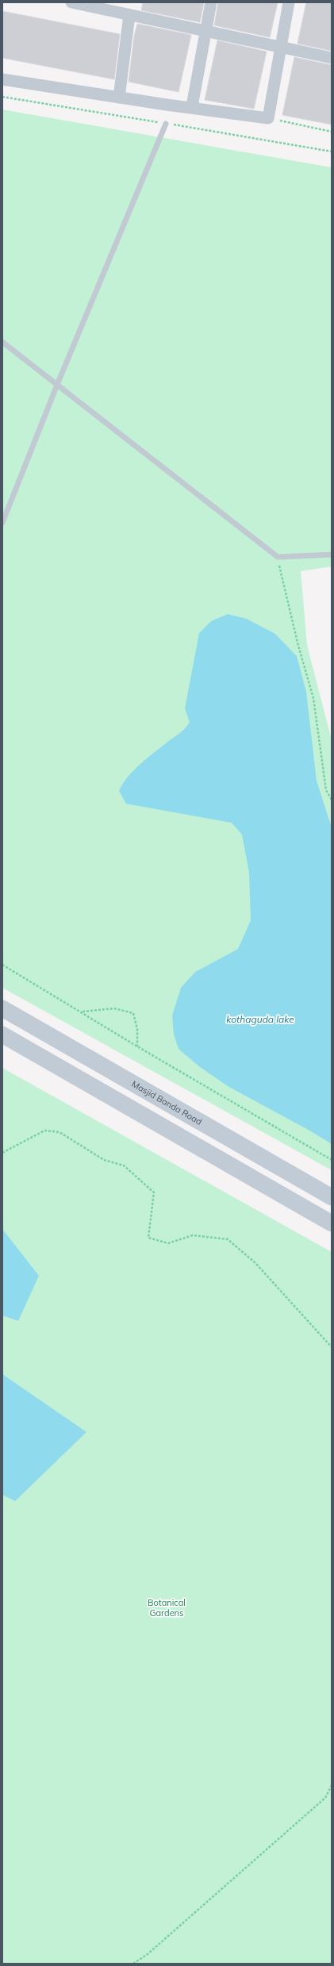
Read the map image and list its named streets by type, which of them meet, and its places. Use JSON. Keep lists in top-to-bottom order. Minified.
{"streets":{"main road":["Masjid Banda Road"]},"water":["kothaguda lake"],"parks":["Botanical Gardens"]}
